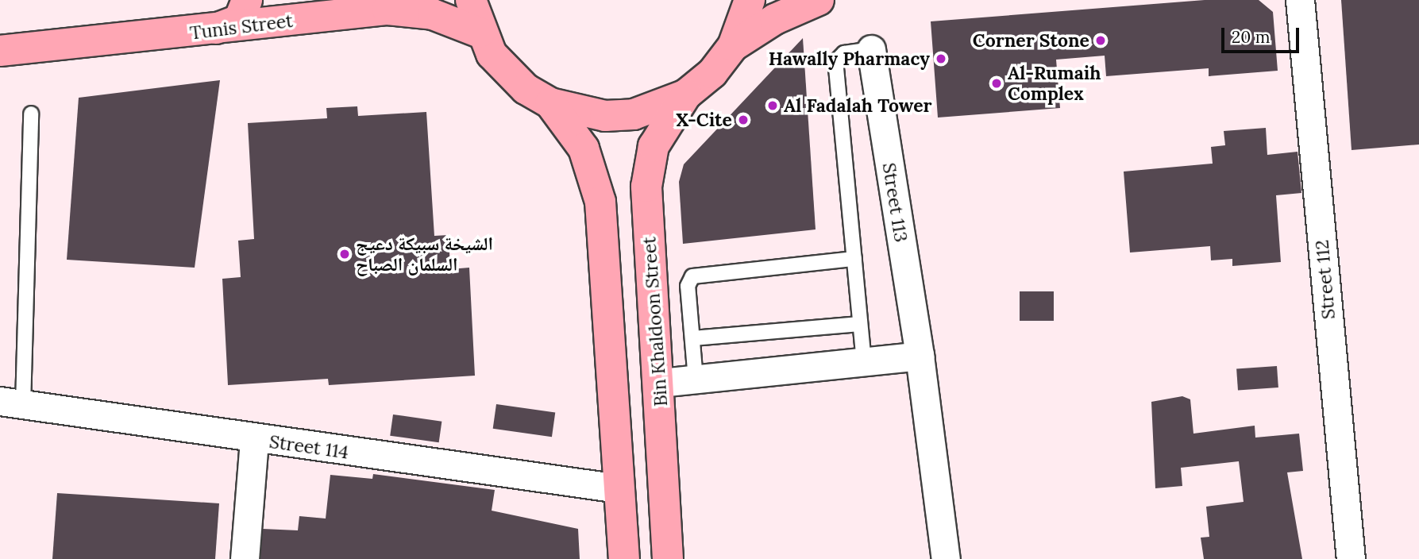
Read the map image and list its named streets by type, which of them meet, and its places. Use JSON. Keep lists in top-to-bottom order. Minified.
{"streets":{"main road":["Tunis Street","Bin Khaldoon Street"],"street":["Street 113","Street 112","Street 114"]},"places":["Corner Stone","Hawally Pharmacy","Al-Rumaih Complex","Al Fadalah Tower","X-Cite","الشيخة سبيكة دعيج السلمان الصباح"],"scale_bar":"20 m"}
